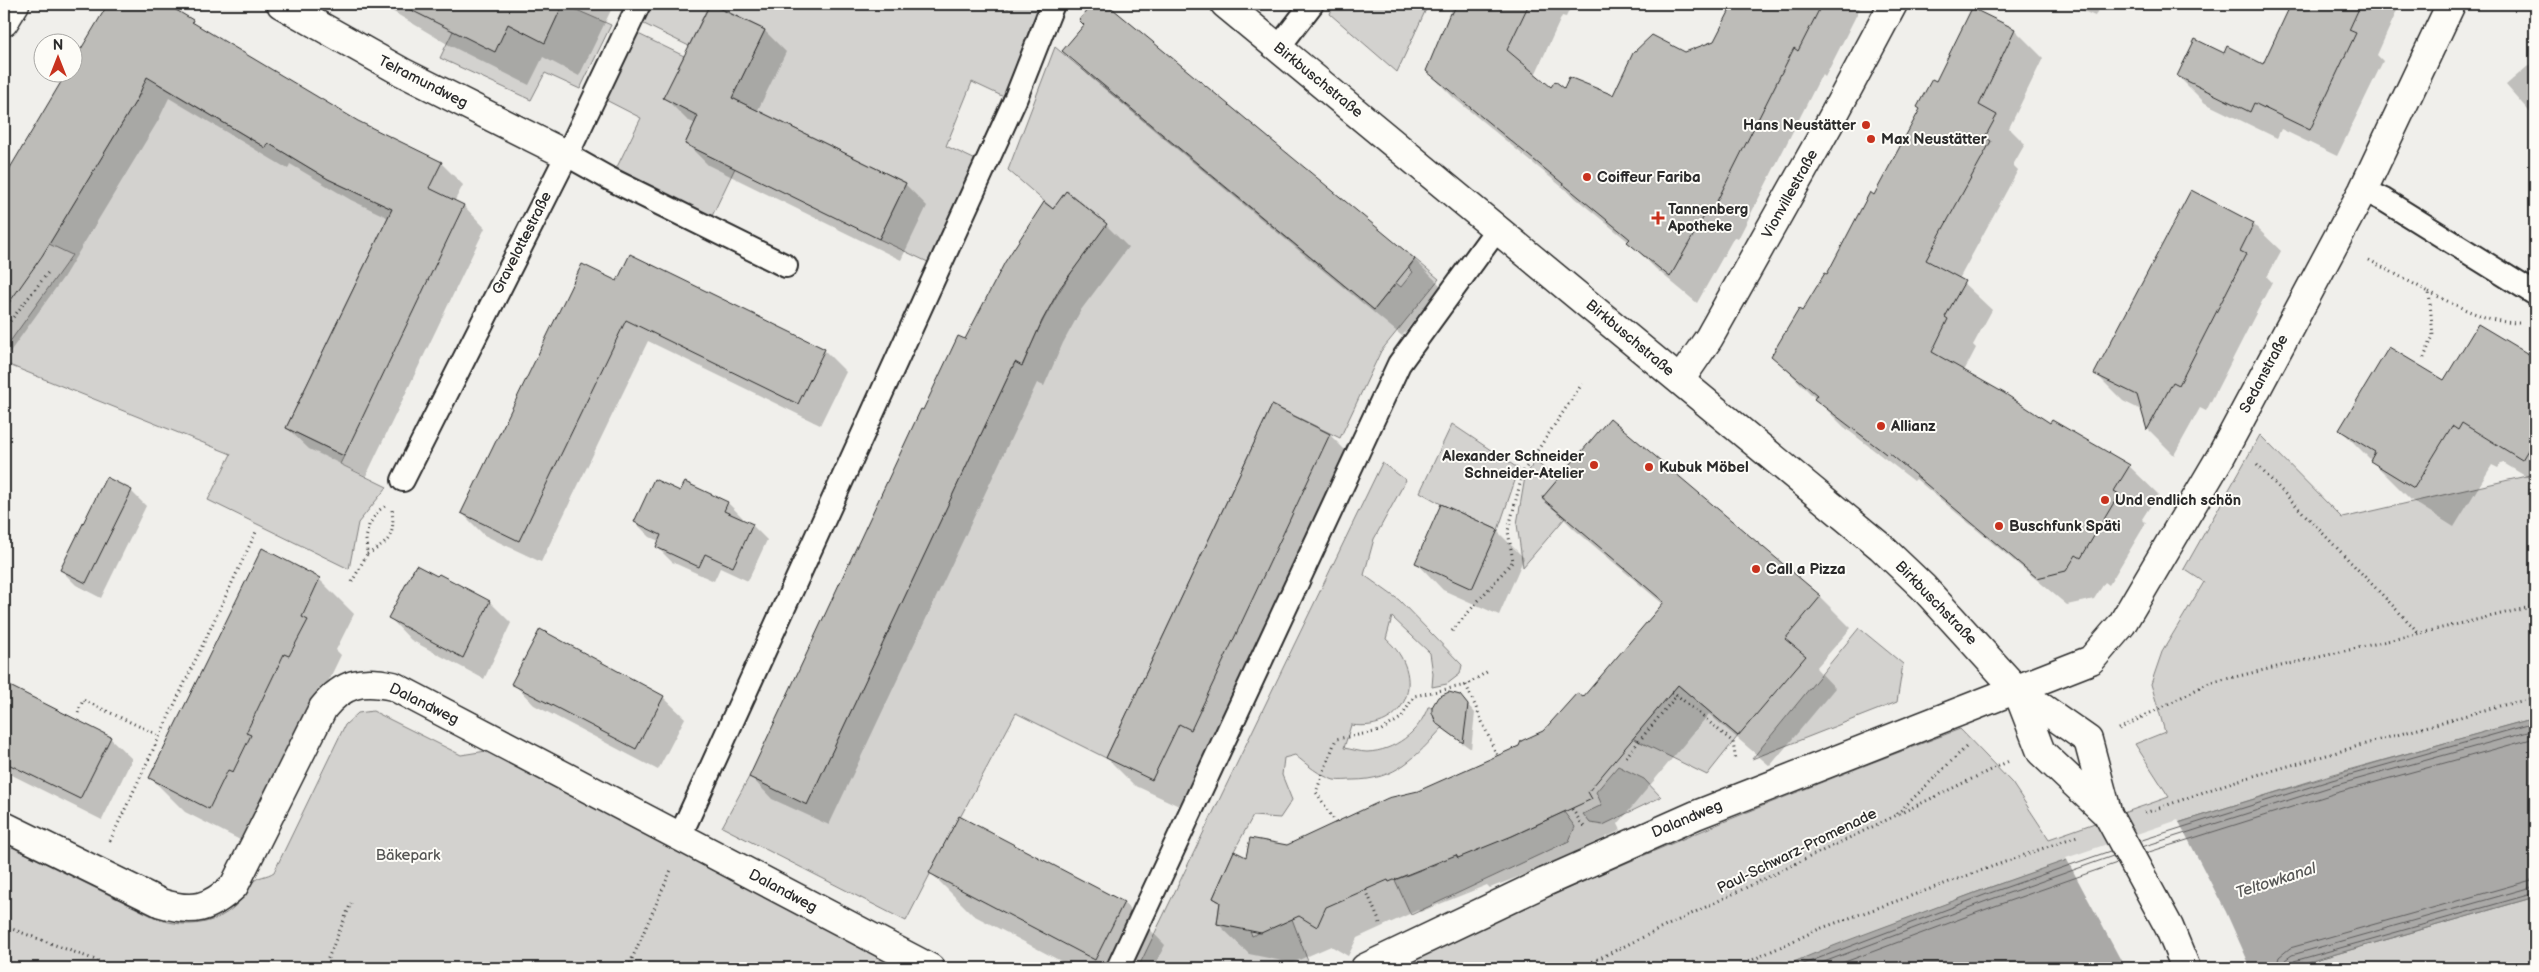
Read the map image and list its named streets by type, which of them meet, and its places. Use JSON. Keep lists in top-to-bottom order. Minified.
{"streets":{"street":["Birkbuschstraße","Telramundweg","Vionvillestraße","Sedanstraße","Dalandweg"],"lane":["Gravelottestraße"],"path":["Paul-Schwarz-Promenade"]},"crossings":[["Birkbuschstraße","Vionvillestraße"],["Birkbuschstraße","Sedanstraße"],["Birkbuschstraße","Dalandweg"],["Telramundweg","Gravelottestraße"],["Sedanstraße","Dalandweg"]],"water":["Teltowkanal"],"parks":["Bäkepark"],"places":{"other":["Hans Neustätter","Max Neustätter","Coiffeur Fariba","Allianz","Alexander Schneider Schneider-Atelier","Kubuk Möbel","Und endlich schön","Buschfunk Späti","Call a Pizza"],"health":["Tannenberg Apotheke"]},"north":"top"}
